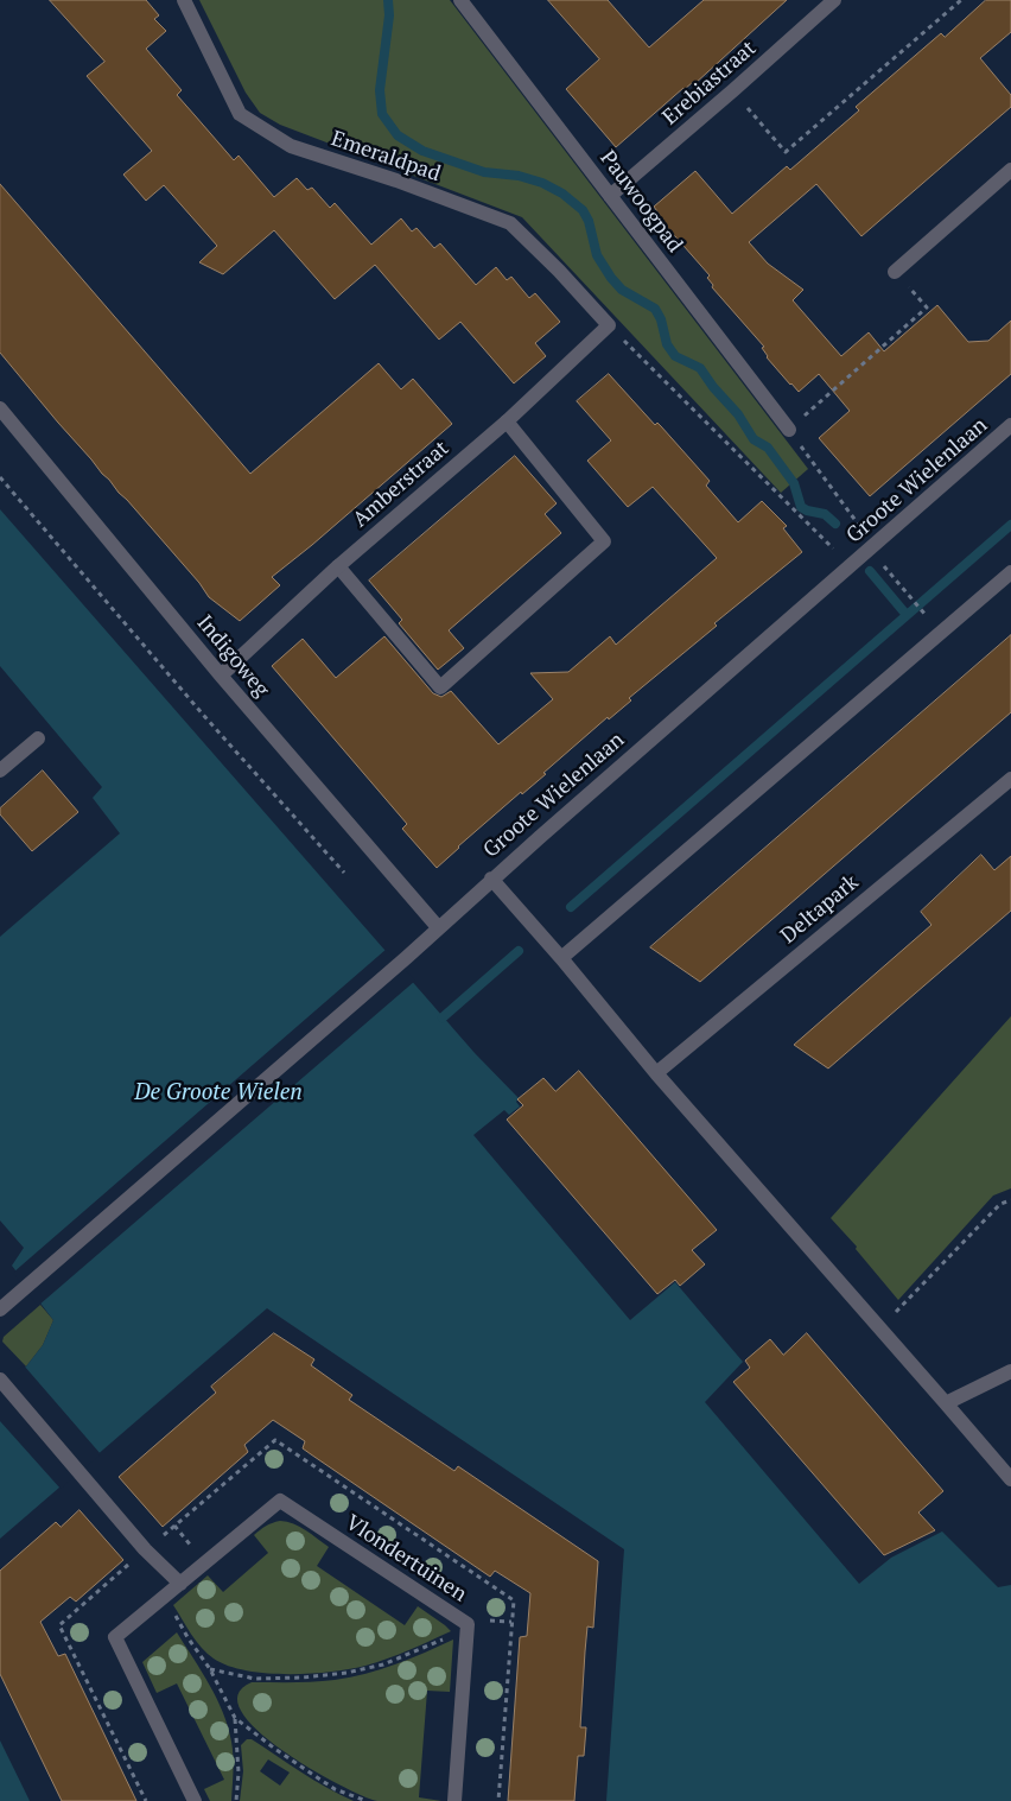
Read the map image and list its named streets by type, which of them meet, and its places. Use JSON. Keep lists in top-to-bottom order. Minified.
{"streets":{"street":["Erebiastraat","Emeraldpad","Pauwoogpad","Groote Wielenlaan","Amberstraat","Indigoweg","Deltapark","Vlondertuinen"]},"crossings":[["Erebiastraat","Pauwoogpad"],["Emeraldpad","Amberstraat"],["Amberstraat","Indigoweg"]],"water":["De Groote Wielen"]}
